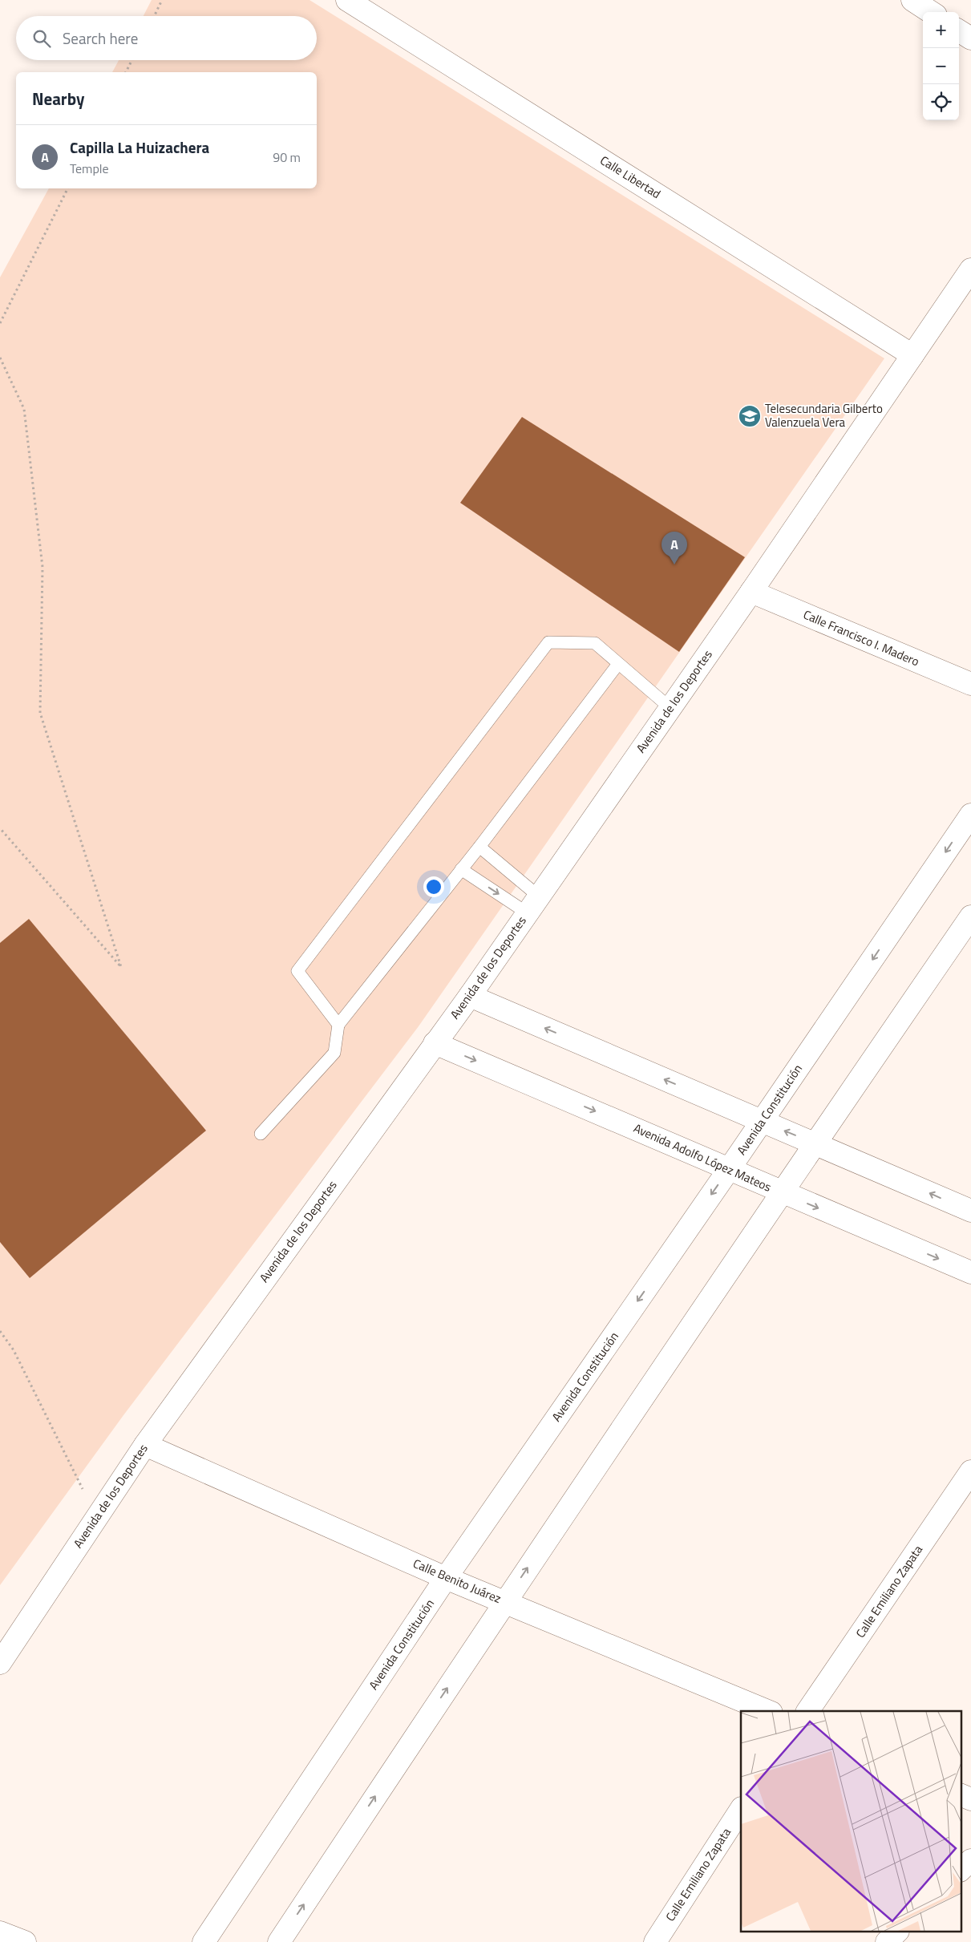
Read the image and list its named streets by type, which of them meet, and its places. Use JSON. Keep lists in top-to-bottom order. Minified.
{"streets":{"street":["Calle Libertad","Calle Francisco I. Madero","Avenida de los Deportes","Avenida Constitución","Avenida Adolfo López Mateos","Calle Benito Juárez","Calle Emiliano Zapata"]},"crossings":[["Calle Libertad","Avenida de los Deportes"],["Calle Francisco I. Madero","Avenida de los Deportes"],["Avenida de los Deportes","Avenida Adolfo López Mateos"],["Avenida de los Deportes","Calle Benito Juárez"],["Avenida Constitución","Avenida Adolfo López Mateos"],["Avenida Constitución","Calle Benito Juárez"]],"places":{"school or university":["Telesecundaria Gilberto Valenzuela Vera"]},"page":{"map_buttons":["+","−"],"search":"Search here","heading":"Nearby","list":[{"mark":"A","name":"Capilla La Huizachera","note":"Temple","value":"90 m"}],"pins":"A"}}
